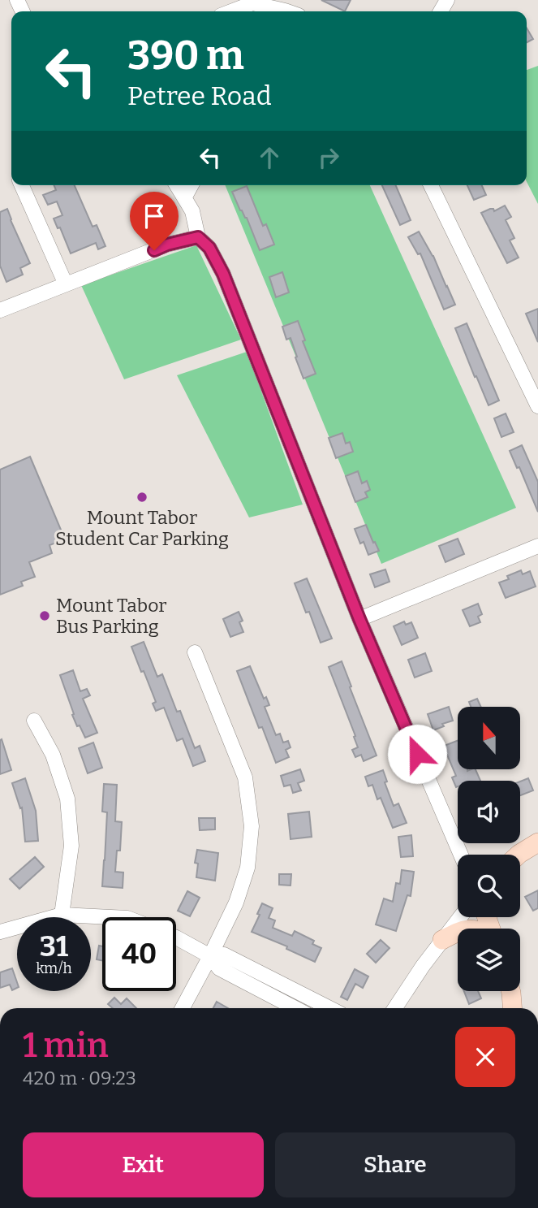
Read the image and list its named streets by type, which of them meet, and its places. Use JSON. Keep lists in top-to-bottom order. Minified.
{"places":["Mount Tabor Student Car Parking","Mount Tabor Bus Parking"],"north":"top","page":{"turn":["390 m","Petree Road"],"speed":"31 km/h","limit":"40","heading":["1 min","420 m · 09:23"],"buttons":["Exit","Share"]}}
